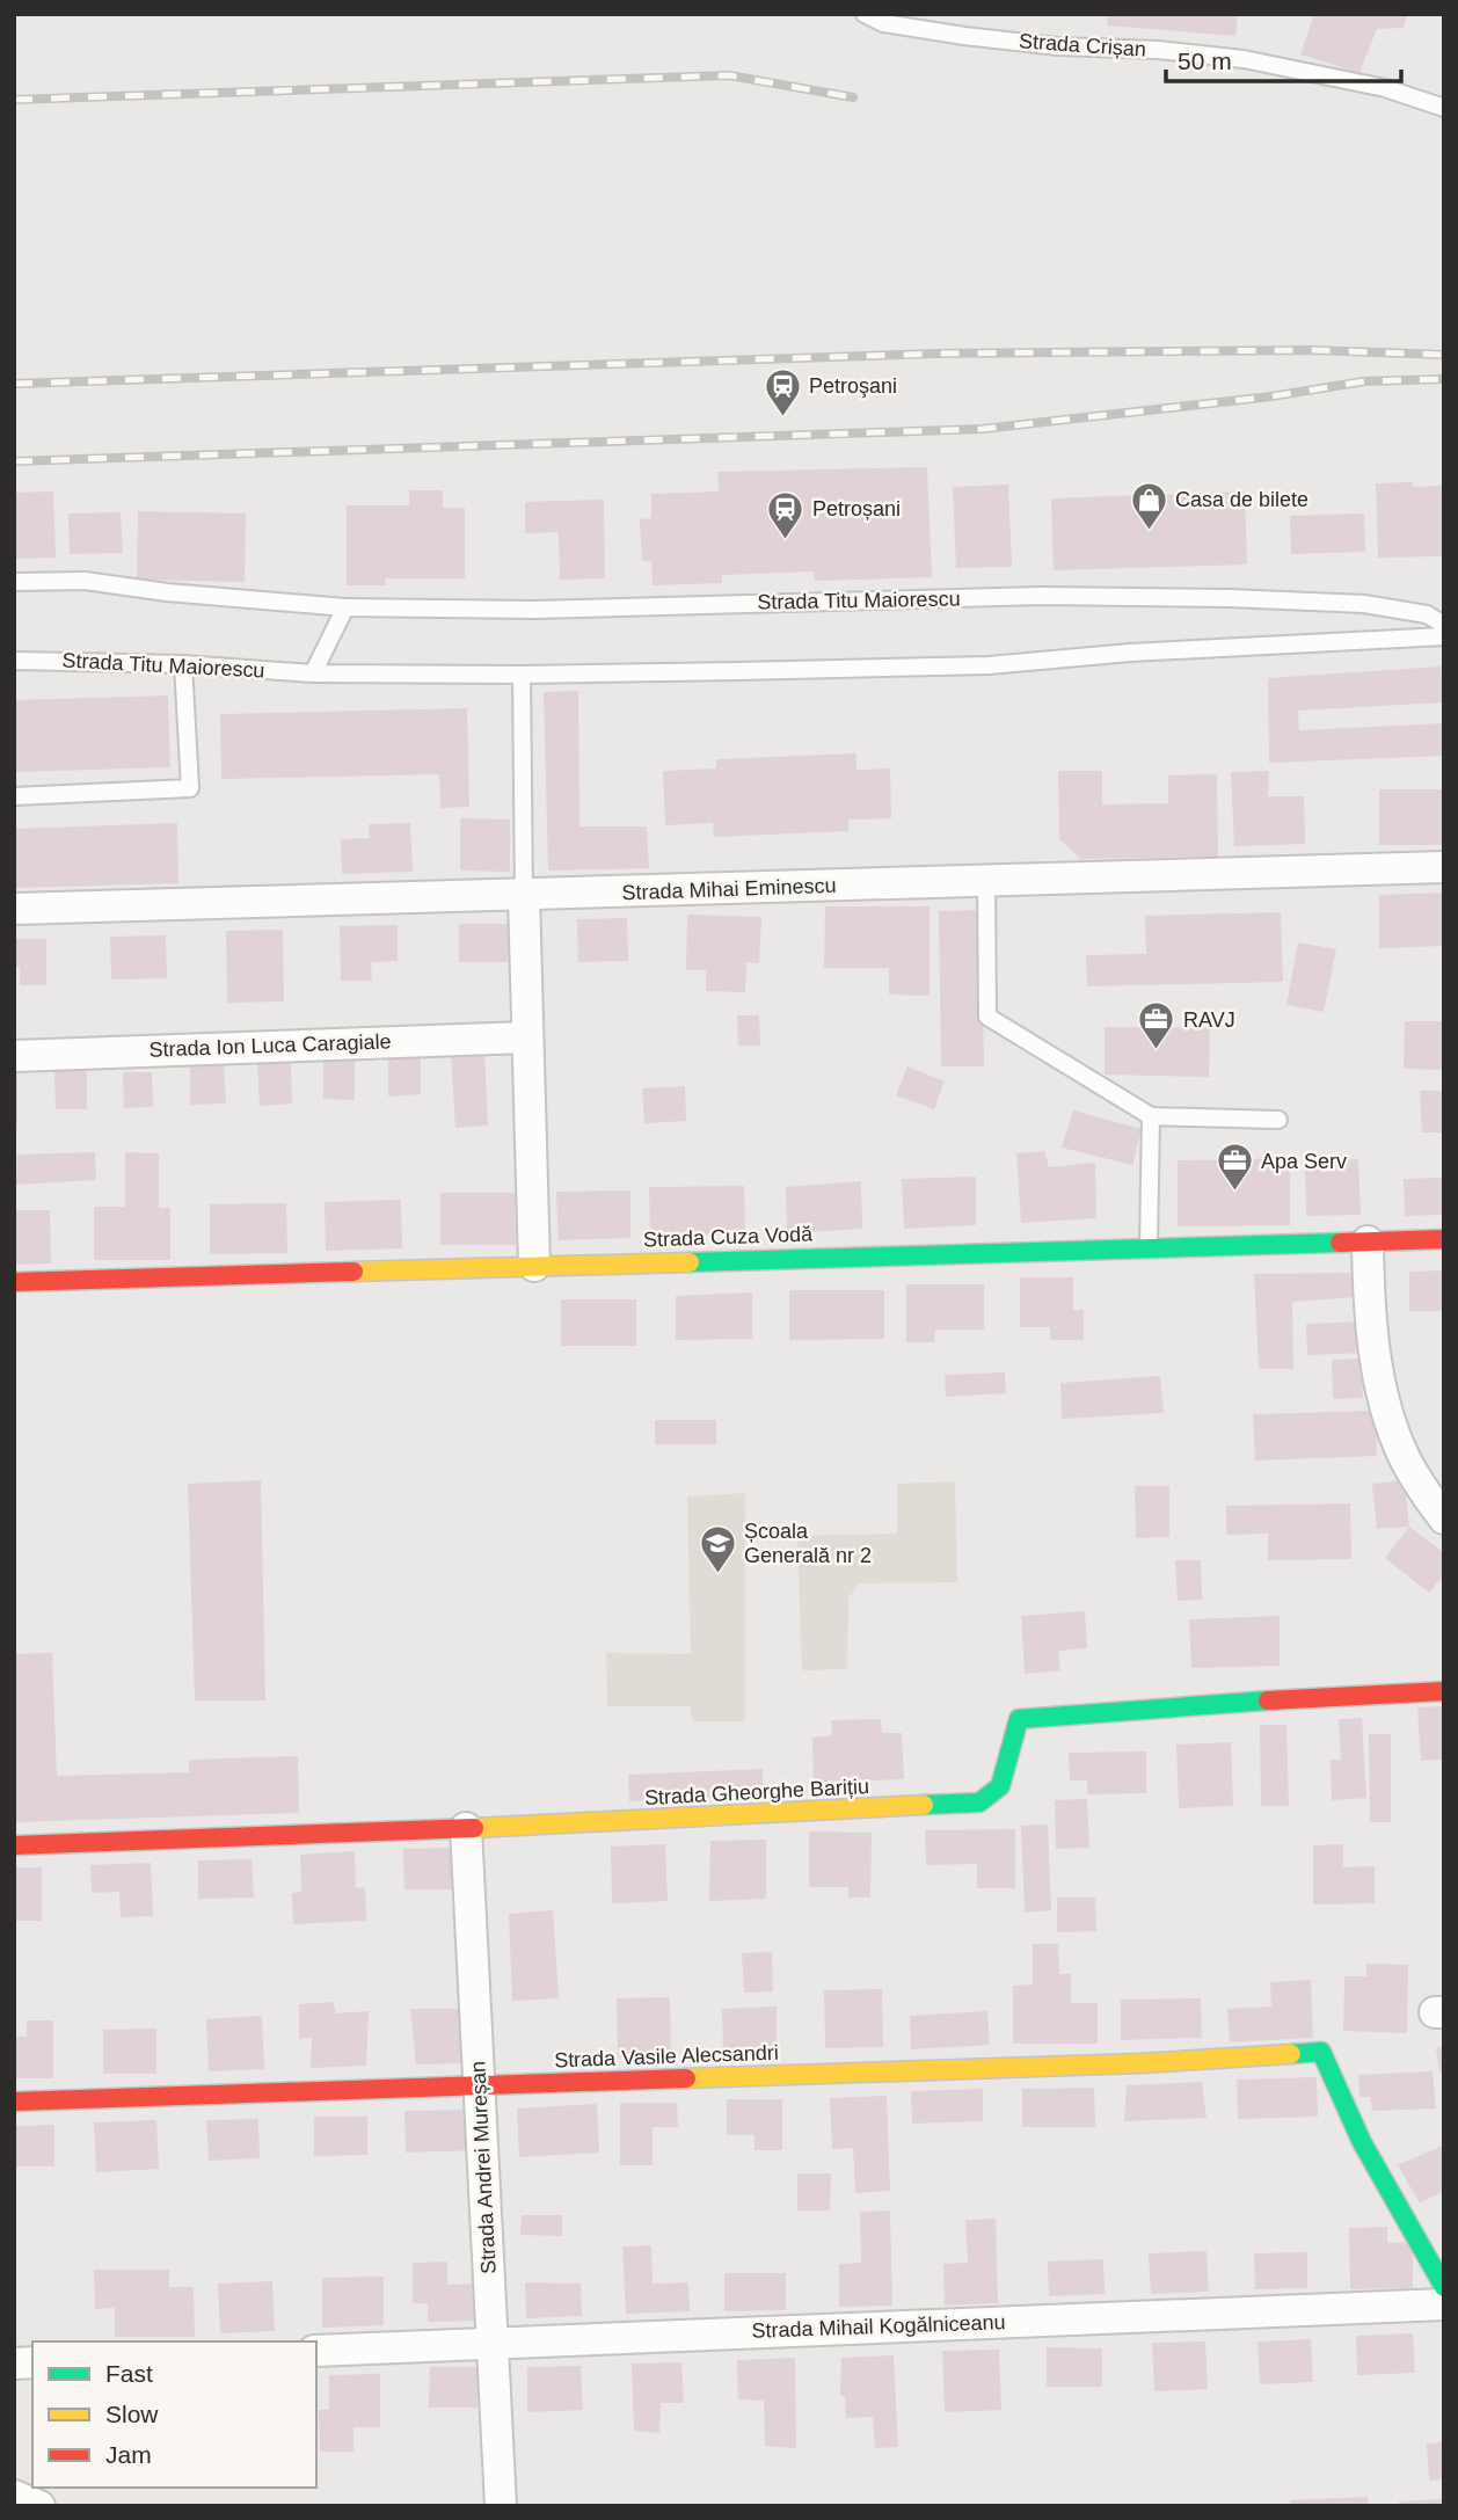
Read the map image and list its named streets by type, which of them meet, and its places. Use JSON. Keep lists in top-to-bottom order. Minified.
{"streets":{"street":["Strada Mihai Eminescu","Strada Ion Luca Caragiale","Strada Cuza Vodă","Strada Gheorghe Barițiu","Strada Vasile Alecsandri","Strada Andrei Mureșan","Strada Mihail Kogălniceanu"],"lane":["Strada Crișan","Strada Titu Maiorescu"]},"crossings":[["Strada Gheorghe Barițiu","Strada Andrei Mureșan"],["Strada Vasile Alecsandri","Strada Andrei Mureșan"],["Strada Andrei Mureșan","Strada Mihail Kogălniceanu"]],"places":{"station":["Petroşani","Petroșani"],"shop":["Casa de bilete"],"office":["RAVJ","Apa Serv"],"school or university":["Școala Generală nr 2"]},"legend":["Fast","Slow","Jam"],"scale_bar":"50 m"}
